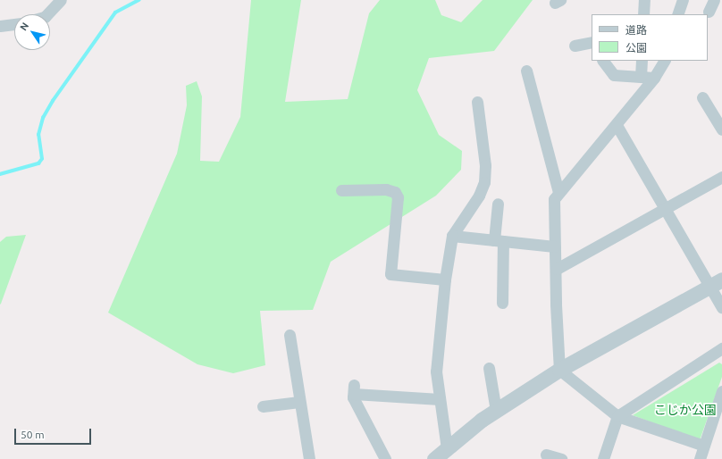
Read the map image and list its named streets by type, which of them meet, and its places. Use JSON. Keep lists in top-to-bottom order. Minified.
{"parks":["こじか公園"],"legend":["道路","公園"],"scale_bar":"50 m","north":"top left"}
